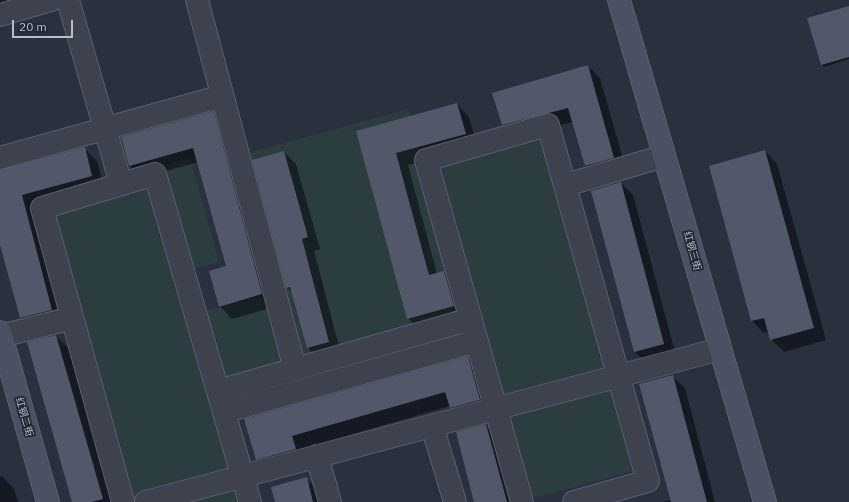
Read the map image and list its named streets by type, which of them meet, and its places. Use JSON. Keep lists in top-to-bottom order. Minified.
{"streets":{"street":["红钢三街","红钢二街"]},"scale_bar":"20 m"}
